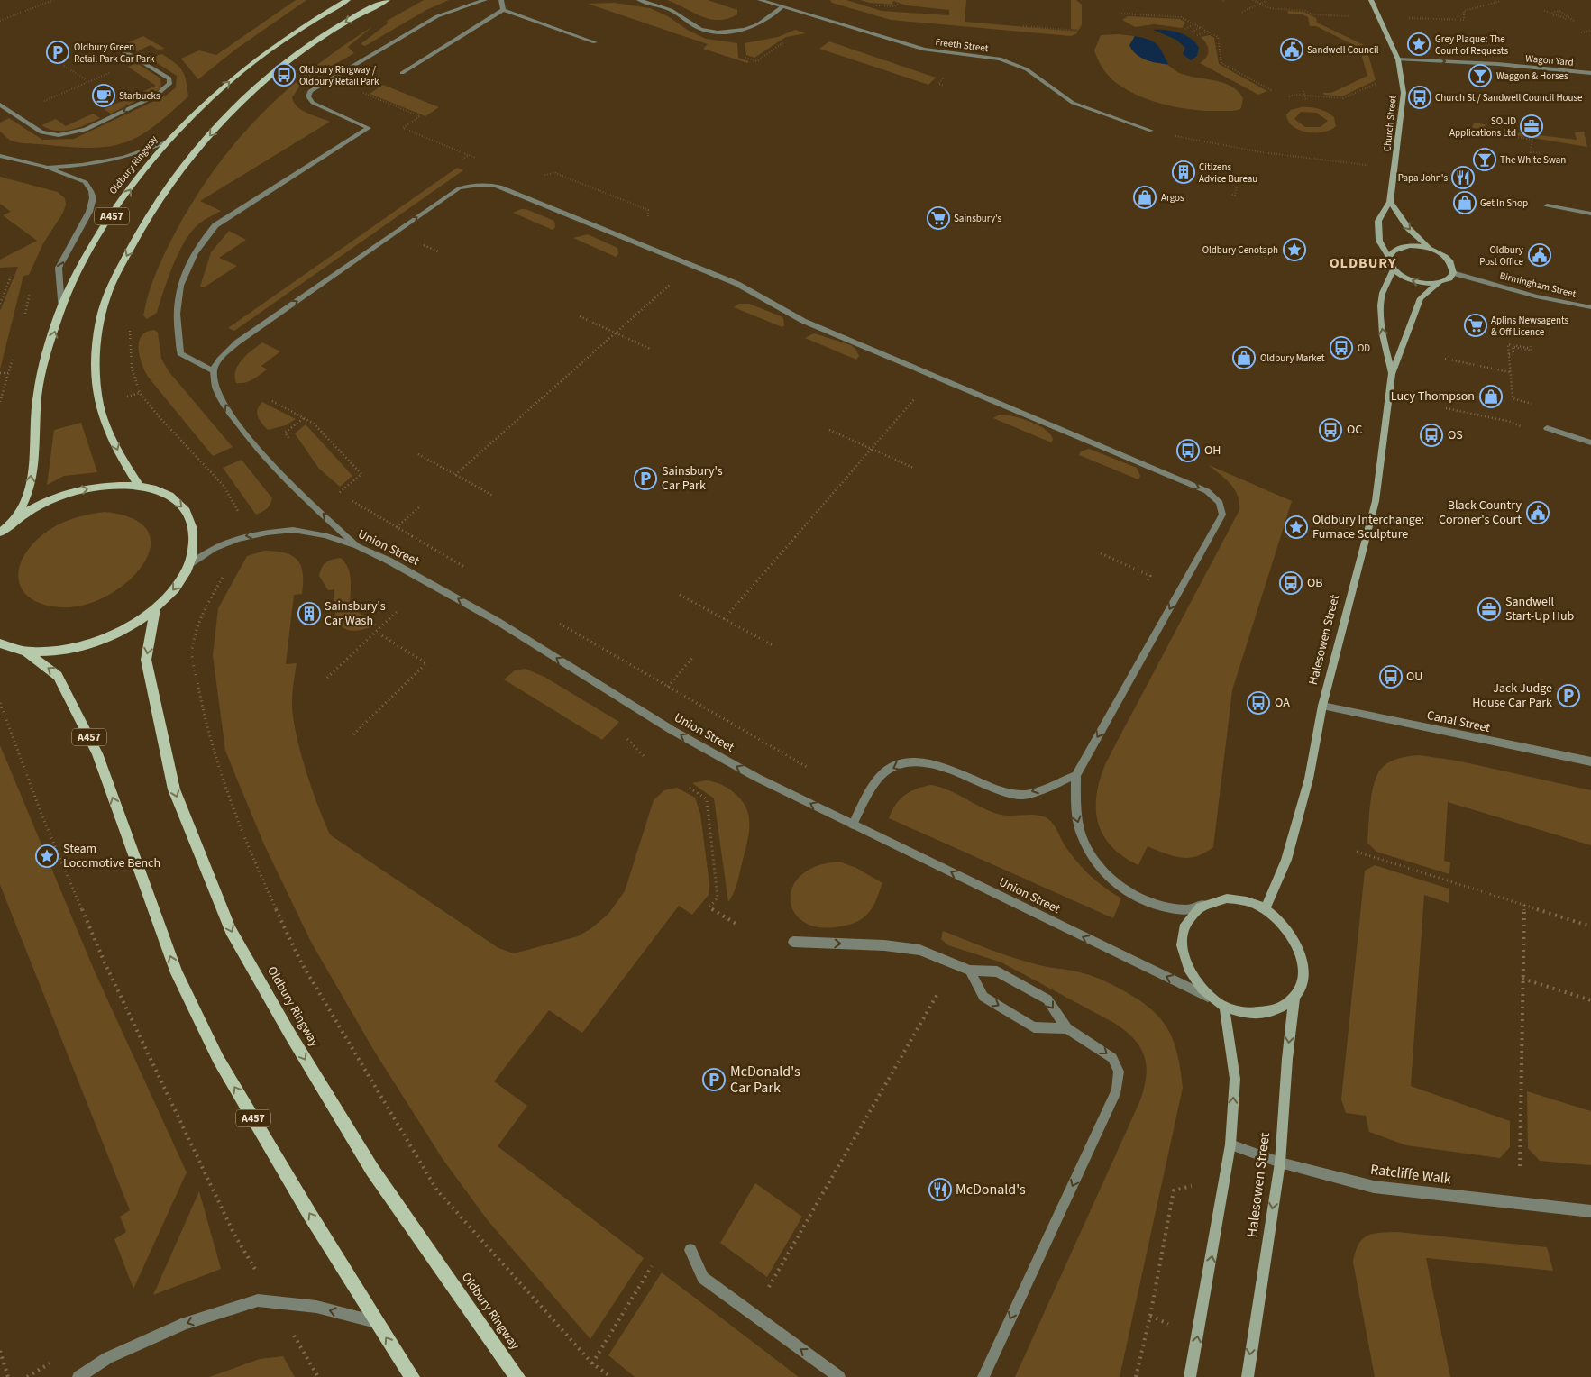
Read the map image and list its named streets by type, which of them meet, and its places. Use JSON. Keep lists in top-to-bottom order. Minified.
{"streets":{"main road":["Church Street","Oldbury Ringway","A457","Halesowen Street"],"street":["Freeth Street","Wagon Yard","Birmingham Street","Union Street","Canal Street","Ratcliffe Walk"]},"crossings":[["Wagon Yard","Church Street"],["Church Street","Halesowen Street"],["Oldbury Ringway","A457"],["Oldbury Ringway","Union Street"],["Union Street","Halesowen Street"],["Halesowen Street","Canal Street"],["Halesowen Street","Ratcliffe Walk"]],"one_way":["Wagon Yard","Union Street"],"districts":["OLDBURY"],"places":{"place":["Grey Plaque: The Court of Requests","Oldbury Cenotaph","Oldbury Interchange: Furnace Sculpture","Steam Locomotive Bench"],"public building":["Sandwell Council","Oldbury Post Office","Black Country Coroner's Court"],"parking":["Oldbury Green Retail Park Car Park","Sainsbury's Car Park","Jack Judge House Car Park","McDonald's Car Park"],"bus stop":["Oldbury Ringway / Oldbury Retail Park","Church St / Sandwell Council House","OD","OC","OS","OH","OB","OU","OA"],"bar":["Waggon & Horses","The White Swan"],"cafe":["Starbucks"],"office":["SOLID Applications Ltd","Sandwell Start-Up Hub"],"building":["Citizens Advice Bureau","Sainsbury's Car Wash"],"restaurant":["Papa John's","McDonald's"],"shop":["Argos","Get In Shop","Oldbury Market","Lucy Thompson"],"supermarket":["Sainsbury's","Aplins Newsagents & Off Licence"]}}
